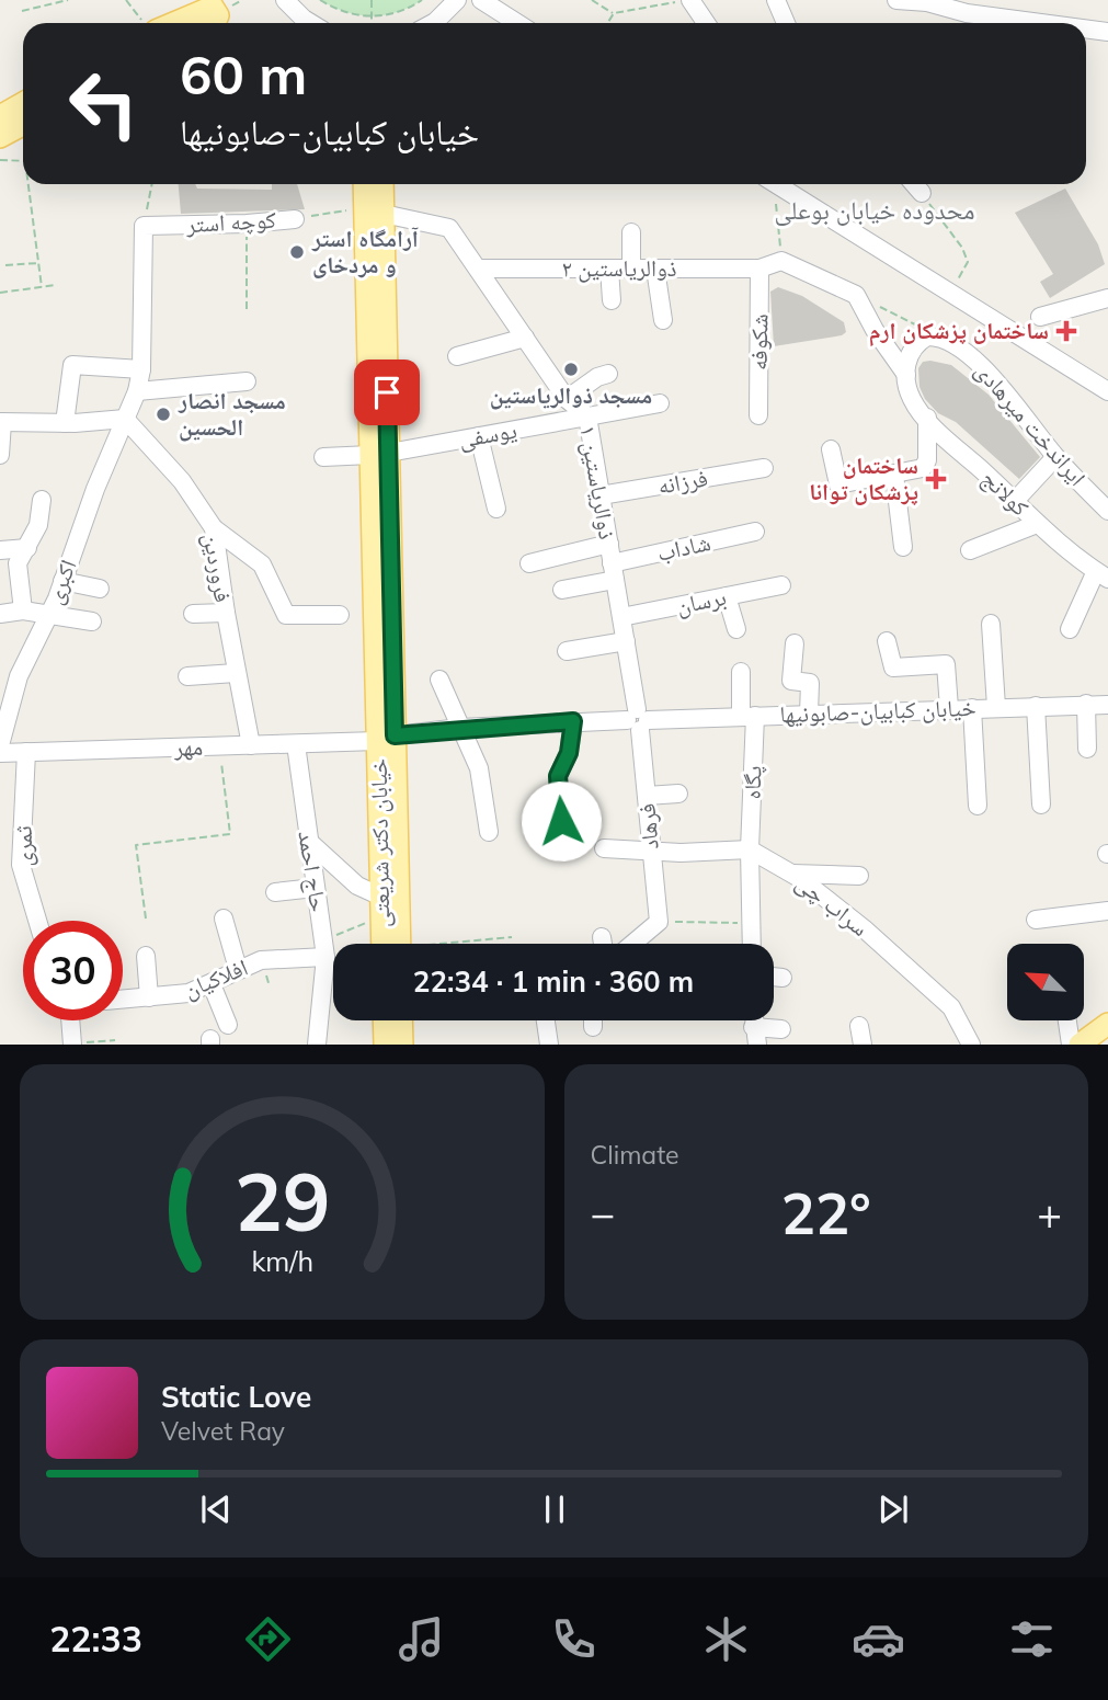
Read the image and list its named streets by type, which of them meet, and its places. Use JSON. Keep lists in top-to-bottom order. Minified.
{"streets":{"main road":["خیابان دکتر شریعتی"],"street":["کوچه استر","ذوالریاستین ۲","شکوفه","ایراندخت میرهادی","یوسفی","ذوالریاستین ۱","فرزانه","کولانج","شاداب","فروردین","اکبری","برسان","خیابان کبابیان-صابونیها","مهر","پگاه","فرهاد","ثمری","حاج احمد","سراب چی","افلاکیان"]},"crossings":[["کوچه استر","ذوالریاستین ۱"],["کوچه استر","اکبری"],["کوچه استر","خیابان دکتر شریعتی"],["ذوالریاستین ۲","شکوفه"],["ذوالریاستین ۲","ذوالریاستین ۱"],["ایراندخت میرهادی","کولانج"],["یوسفی","ذوالریاستین ۱"],["یوسفی","خیابان دکتر شریعتی"],["ذوالریاستین ۱","فرزانه"],["ذوالریاستین ۱","شاداب"],["ذوالریاستین ۱","برسان"],["ذوالریاستین ۱","خیابان کبابیان-صابونیها"],["ذوالریاستین ۱","فرهاد"],["ذوالریاستین ۱","خیابان دکتر شریعتی"],["فروردین","اکبری"],["فروردین","مهر"],["خیابان کبابیان-صابونیها","مهر"],["خیابان کبابیان-صابونیها","پگاه"],["خیابان کبابیان-صابونیها","فرهاد"],["خیابان کبابیان-صابونیها","خیابان دکتر شریعتی"],["مهر","خیابان دکتر شریعتی"],["مهر","ثمری"],["مهر","حاج احمد"],["پگاه","سراب چی"],["حاج احمد","افلاکیان"]],"districts":["محدوده خیابان بوعلی"],"places":{"other":["آرامگاه استر و مردخای","مسجد ذوالریاستین","مسجد انصار الحسین"],"health":["ساختمان پزشکان ارم","ساختمان پزشکان توانا"]},"north":"top left","page":{"turn":["60 m","خیابان کبابیان-صابونیها"],"limit":"30","trip":"22:34 · 1 min · 360 m","tile":"Climate","heat":["−","22°","+"],"song":["Static Love","Velvet Ray"],"tabs":"22:33","gauge":["29","km/h"]}}
